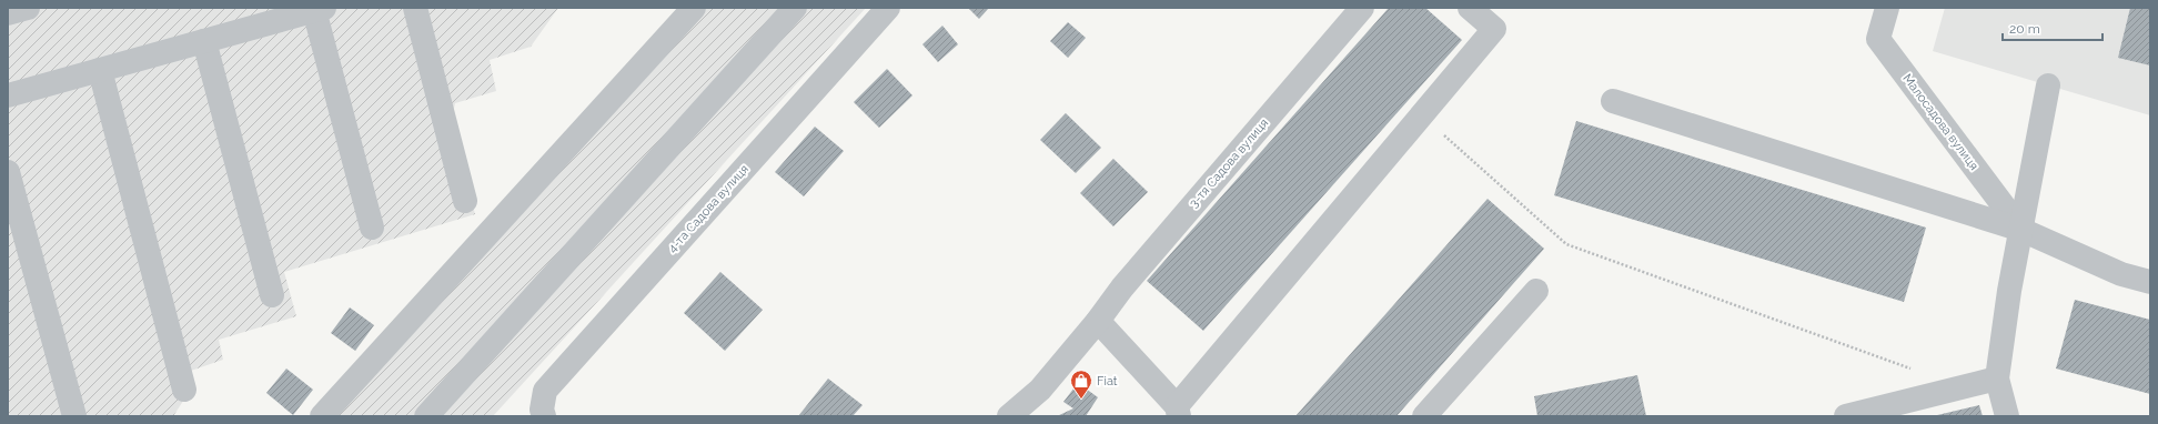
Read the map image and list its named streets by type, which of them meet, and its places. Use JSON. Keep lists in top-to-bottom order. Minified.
{"streets":{"street":["Малосадова вулиця","3-тя Садова вулиця","4-та Садова вулиця"]},"places":{"shop":["Fiat"]},"scale_bar":"20 m"}
